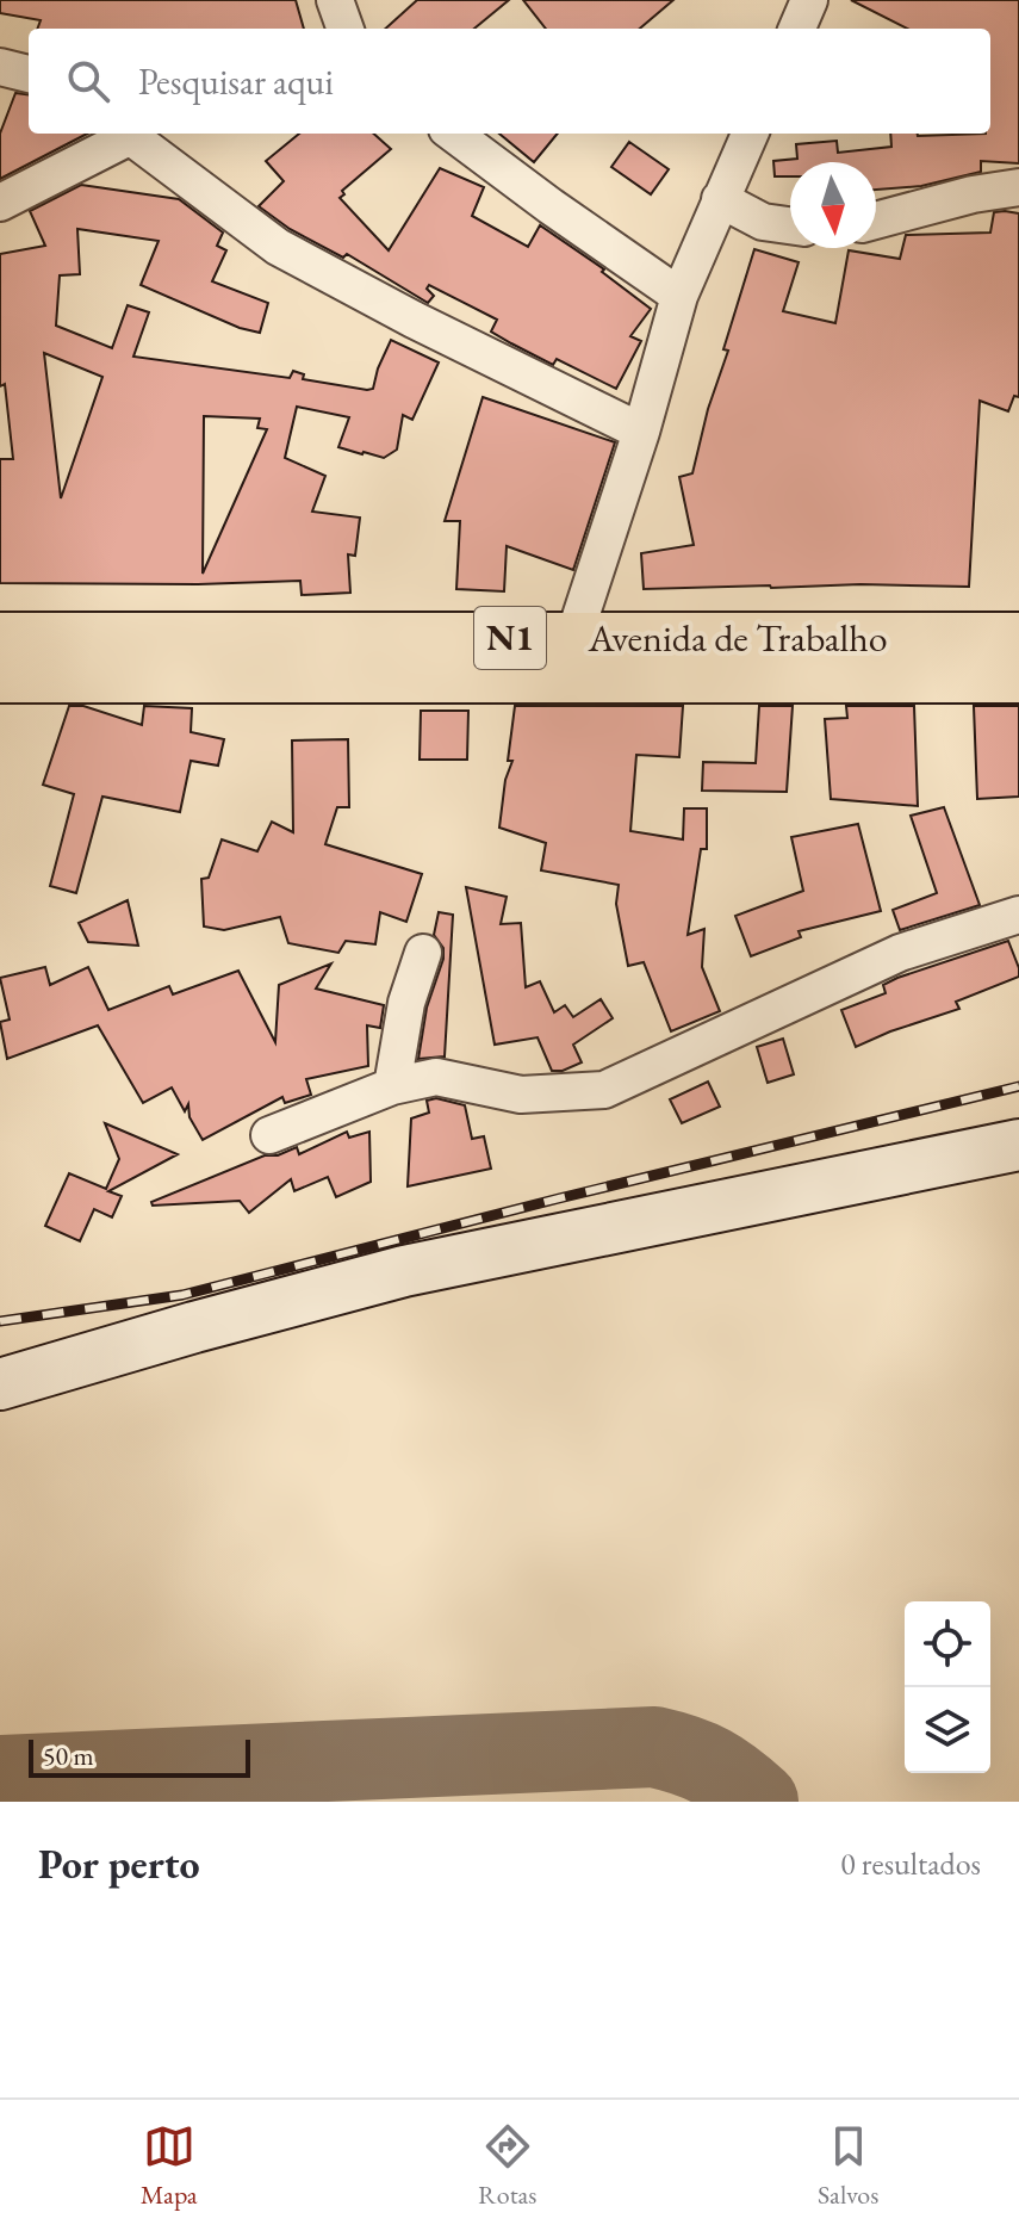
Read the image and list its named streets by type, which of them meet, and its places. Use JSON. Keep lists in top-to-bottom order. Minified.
{"streets":{"highway":["N1","Avenida de Trabalho"]},"scale_bar":"50 m","north":"bottom","page":{"search":"Pesquisar aqui","scale":"50 m","heading":["Por perto","0 resultados"],"nav":["Mapa","Rotas","Salvos"]}}
